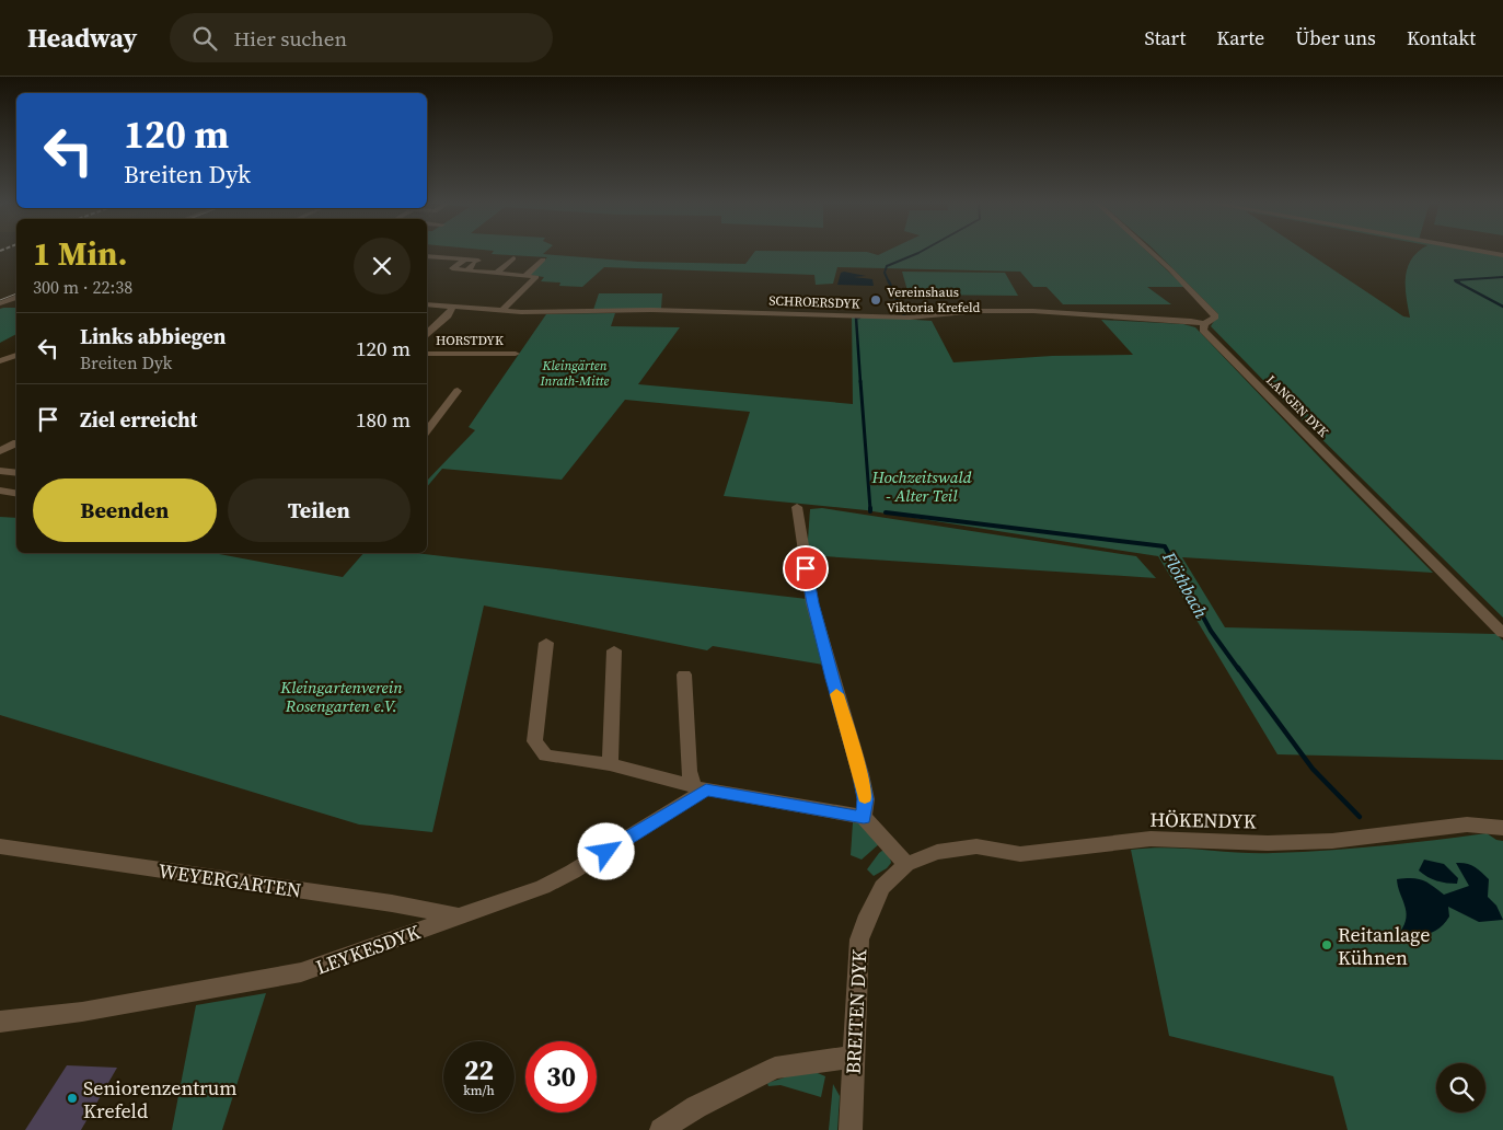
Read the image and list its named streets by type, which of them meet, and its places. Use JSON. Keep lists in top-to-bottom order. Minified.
{"streets":{"street":["SCHROERSDYK","HORSTDYK","LANGEN DYK","HÖKENDYK","WEYERGARTEN","LEYKESDYK","BREITEN DYK"]},"crossings":[["SCHROERSDYK","HORSTDYK"],["SCHROERSDYK","LANGEN DYK"],["HÖKENDYK","BREITEN DYK"],["WEYERGARTEN","LEYKESDYK"]],"water":["Flöthbach"],"parks":["Kleingärten Inrath-Mitte","Hochzeitswald - Alter Teil","Kleingartenverein Rosengarten e.V."],"places":["Vereinshaus Viktoria Krefeld","Reitanlage Kühnen","Seniorenzentrum Krefeld"],"page":{"header":"Headway","search":"Hier suchen","nav":["Start","Karte","Über uns","Kontakt"],"turn":["120 m","Breiten Dyk"],"heading":["1 Min.","300 m · 22:38"],"list":[{"name":"Links abbiegen","note":"Breiten Dyk","value":"120 m"},{"name":"Ziel erreicht","value":"180 m"}],"buttons":["Beenden","Teilen"],"speed":"22 km/h","limit":"30"}}
